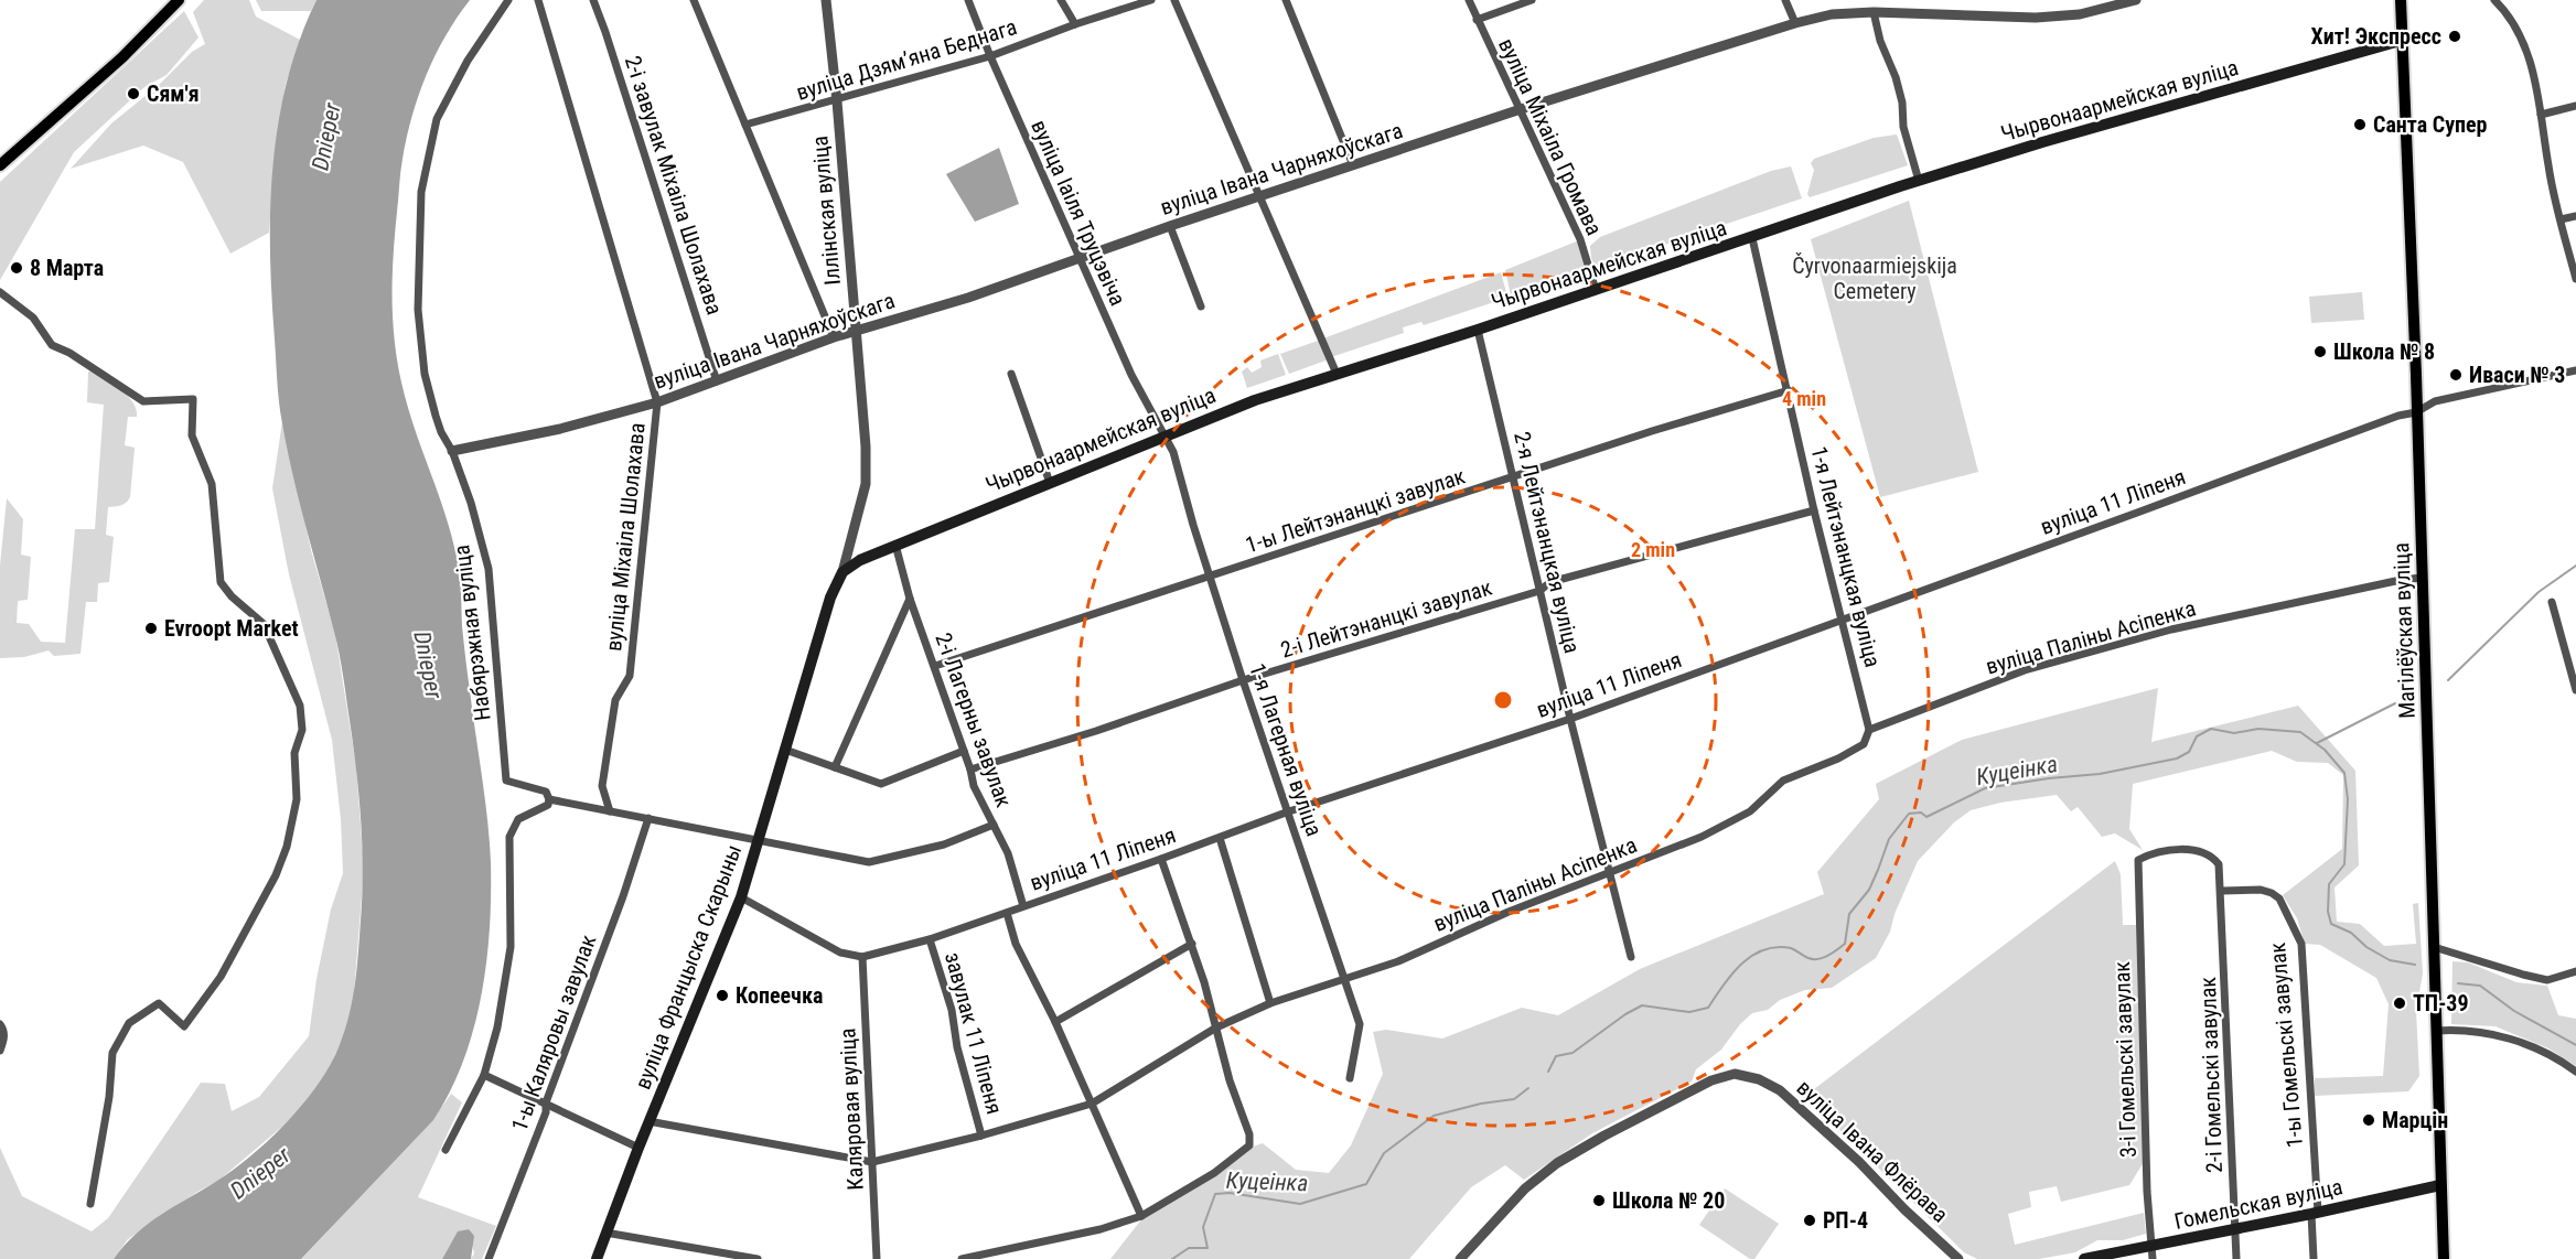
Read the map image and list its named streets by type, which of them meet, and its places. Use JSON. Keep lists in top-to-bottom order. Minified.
{"streets":{"main road":["Чырвонаармейская вуліца","Магілёўская вуліца","вуліца Францыска Скарыны","Гомельская вуліца"],"street":["вуліца Дзямʼяна Беднага","вуліца Міхаіла Громава","вуліца Івана Чарняхоўскага","2-і завулак Міхаіла Шолахава","Іллінская вуліца","вуліца Іаіля Труцэвіча","вуліца 11 Ліпеня","1-ы Лейтэнанцкі завулак","вуліца Міхаіла Шолахава","2-я Лейтэнанцкая вуліца","1-я Лейтэнанцкая вуліца","2-і Лейтэнанцкі завулак","Набярэжная вуліца","вуліца Паліны Асіпенка","2-і Лагерны завулак","1-я Лагерная вуліца","1-ы Каляровы завулак","завулак 11 Ліпеня","1-ы Гомельскі завулак","3-і Гомельскі завулак","2-і Гомельскі завулак","Каляровая вуліца","вуліца Івана Флёрава"]},"crossings":[["вуліца Дзямʼяна Беднага","Іллінская вуліца"],["вуліца Дзямʼяна Беднага","вуліца Іаіля Труцэвіча"],["Чырвонаармейская вуліца","вуліца Міхаіла Громава"],["Чырвонаармейская вуліца","Іллінская вуліца"],["Чырвонаармейская вуліца","вуліца Іаіля Труцэвіча"],["Чырвонаармейская вуліца","2-я Лейтэнанцкая вуліца"],["Чырвонаармейская вуліца","1-я Лейтэнанцкая вуліца"],["Чырвонаармейская вуліца","Магілёўская вуліца"],["Чырвонаармейская вуліца","2-і Лагерны завулак"],["Чырвонаармейская вуліца","1-я Лагерная вуліца"],["Чырвонаармейская вуліца","вуліца Францыска Скарыны"],["вуліца Міхаіла Громава","вуліца Івана Чарняхоўскага"],["вуліца Івана Чарняхоўскага","2-і завулак Міхаіла Шолахава"],["вуліца Івана Чарняхоўскага","Іллінская вуліца"],["вуліца Івана Чарняхоўскага","вуліца Іаіля Труцэвіча"],["вуліца Івана Чарняхоўскага","вуліца Міхаіла Шолахава"],["вуліца Івана Чарняхоўскага","Набярэжная вуліца"],["Іллінская вуліца","вуліца Францыска Скарыны"],["вуліца Іаіля Труцэвіча","1-я Лагерная вуліца"],["вуліца 11 Ліпеня","2-я Лейтэнанцкая вуліца"],["вуліца 11 Ліпеня","1-я Лейтэнанцкая вуліца"],["вуліца 11 Ліпеня","Магілёўская вуліца"],["вуліца 11 Ліпеня","2-і Лагерны завулак"],["вуліца 11 Ліпеня","1-я Лагерная вуліца"],["вуліца 11 Ліпеня","завулак 11 Ліпеня"],["вуліца 11 Ліпеня","Каляровая вуліца"],["1-ы Лейтэнанцкі завулак","2-я Лейтэнанцкая вуліца"],["1-ы Лейтэнанцкі завулак","1-я Лейтэнанцкая вуліца"],["1-ы Лейтэнанцкі завулак","2-і Лагерны завулак"],["1-ы Лейтэнанцкі завулак","1-я Лагерная вуліца"],["2-я Лейтэнанцкая вуліца","2-і Лейтэнанцкі завулак"],["2-я Лейтэнанцкая вуліца","вуліца Паліны Асіпенка"],["1-я Лейтэнанцкая вуліца","2-і Лейтэнанцкі завулак"],["1-я Лейтэнанцкая вуліца","вуліца Паліны Асіпенка"],["2-і Лейтэнанцкі завулак","2-і Лагерны завулак"],["2-і Лейтэнанцкі завулак","1-я Лагерная вуліца"],["Магілёўская вуліца","вуліца Паліны Асіпенка"],["Магілёўская вуліца","Гомельская вуліца"],["вуліца Паліны Асіпенка","1-я Лагерная вуліца"],["вуліца Паліны Асіпенка","вуліца Францыска Скарыны"],["вуліца Паліны Асіпенка","завулак 11 Ліпеня"],["вуліца Паліны Асіпенка","Каляровая вуліца"],["1-ы Гомельскі завулак","2-і Гомельскі завулак"],["1-ы Гомельскі завулак","Гомельская вуліца"],["3-і Гомельскі завулак","2-і Гомельскі завулак"],["3-і Гомельскі завулак","Гомельская вуліца"],["2-і Гомельскі завулак","Гомельская вуліца"]],"water":["Dnieper","Куцеінка"],"parks":["Čyrvonaarmiejskija Cemetery"],"places":["Хит! Экспресс","Сям'я","Санта Супер","8 Марта","Школа № 8","Иваси № 3","Evroopt Market","Копеечка","ТП-39","Марцін","Школа № 20","РП-4"],"rings":["4 min","2 min"]}
